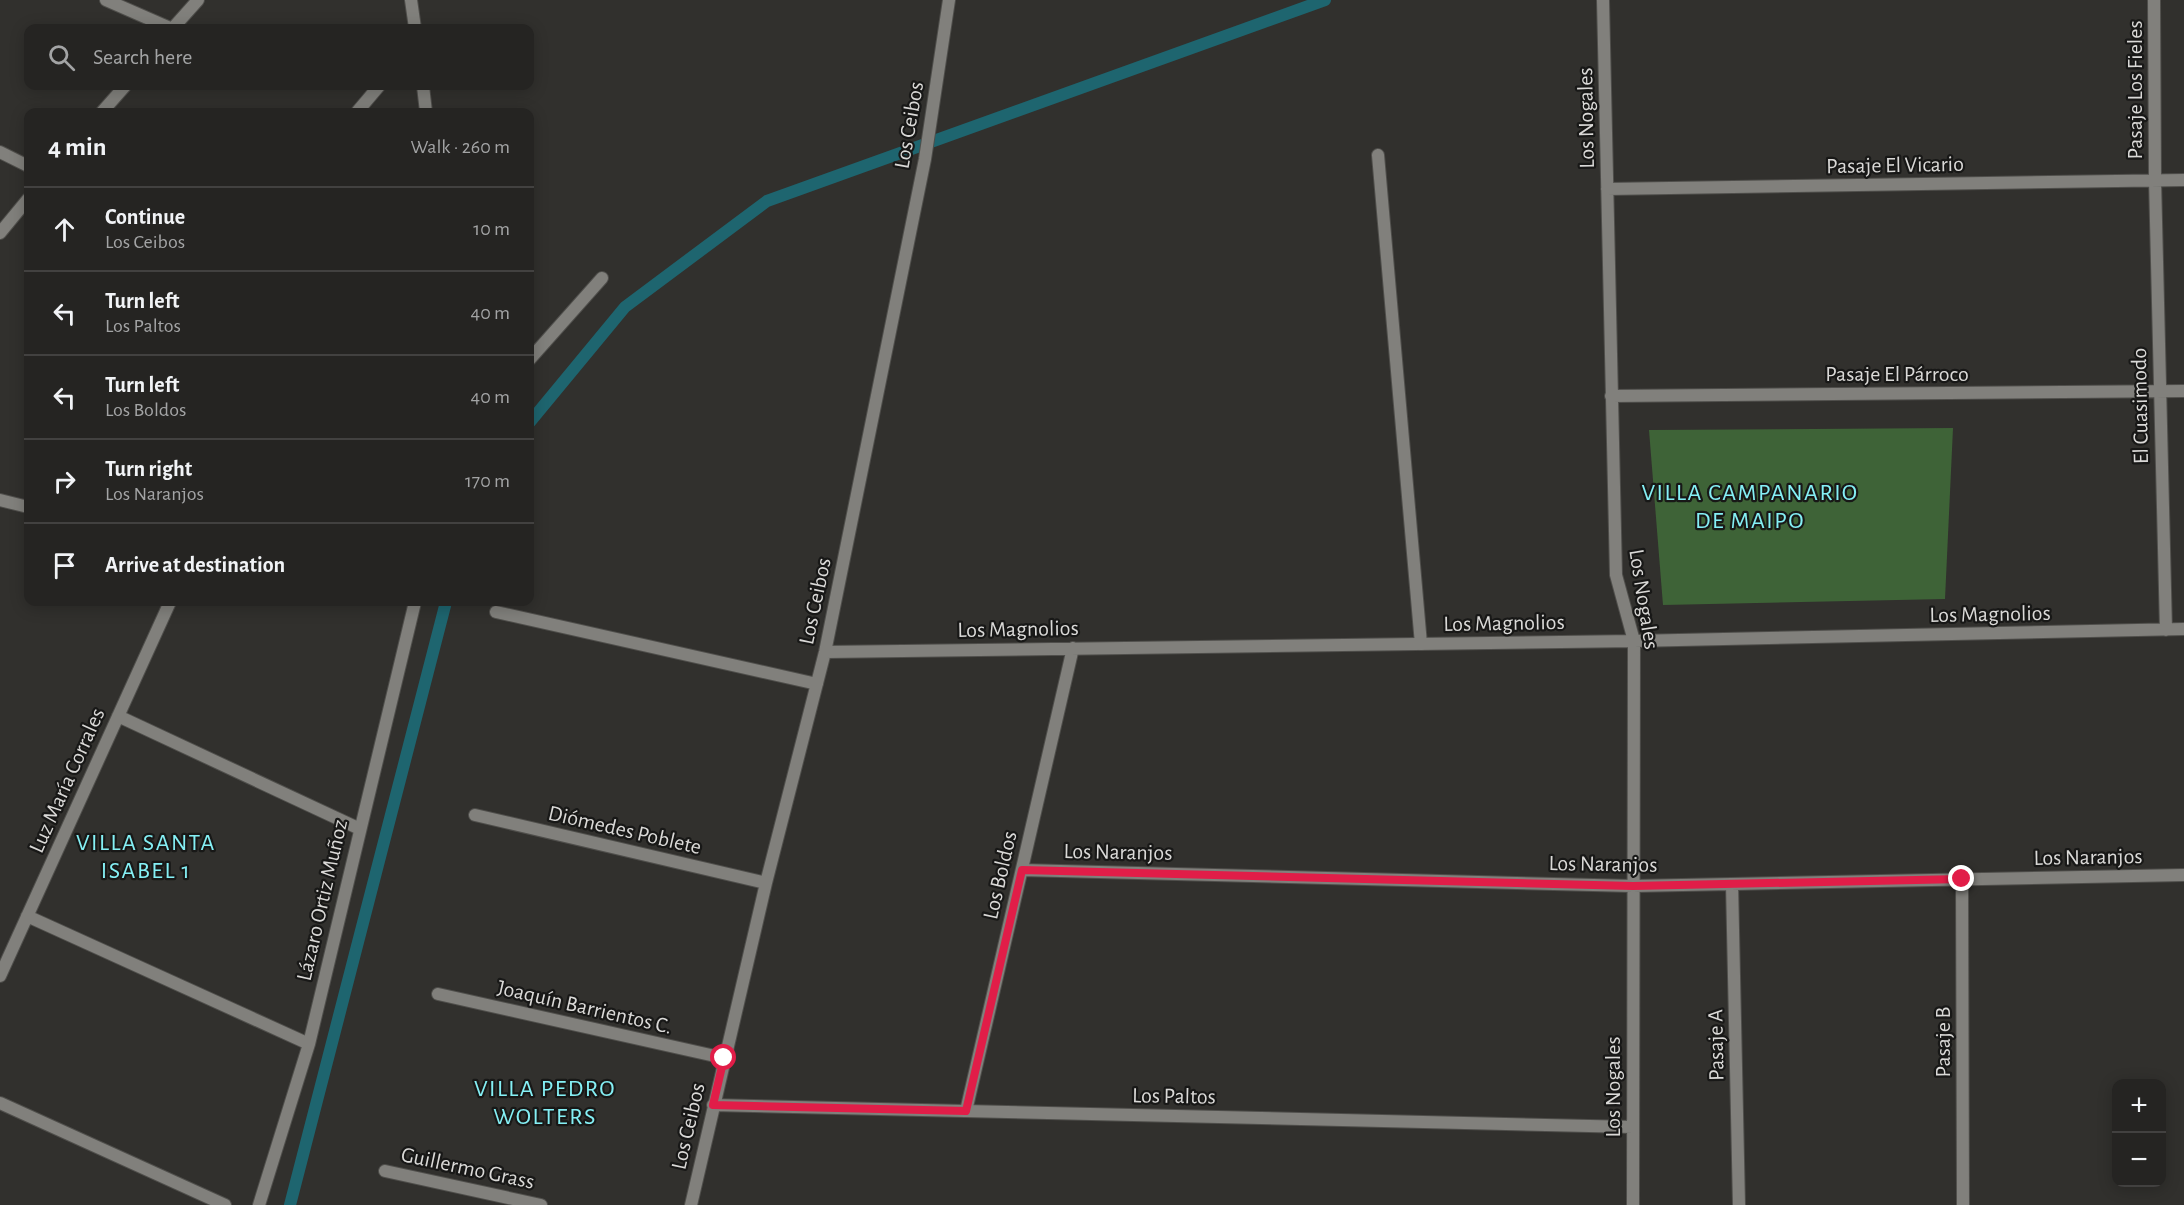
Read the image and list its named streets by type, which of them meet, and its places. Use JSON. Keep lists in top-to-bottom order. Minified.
{"streets":{"street":["Pasaje Los Fieles","Los Nogales","Los Ceibos","Pasaje El Vicario","Pasaje El Párroco","El Cuasimodo","Los Magnolios","Luz María Corrales","Diómedes Poblete","Los Naranjos","Los Boldos","Lázaro Ortiz Muñoz","Joaquín Barrientos C.","Pasaje B","Pasaje A","Los Paltos","Guillermo Grass"]},"crossings":[["Pasaje Los Fieles","Pasaje El Vicario"],["Pasaje Los Fieles","El Cuasimodo"],["Los Nogales","Pasaje El Vicario"],["Los Nogales","Pasaje El Párroco"],["Los Nogales","Los Magnolios"],["Los Nogales","Los Naranjos"],["Los Nogales","Los Paltos"],["Los Ceibos","Los Magnolios"],["Los Ceibos","Diómedes Poblete"],["Los Ceibos","Joaquín Barrientos C."],["Los Ceibos","Los Paltos"],["Pasaje El Vicario","El Cuasimodo"],["Pasaje El Párroco","El Cuasimodo"],["El Cuasimodo","Los Magnolios"],["Los Magnolios","Los Boldos"],["Los Naranjos","Los Boldos"],["Los Naranjos","Pasaje B"],["Los Naranjos","Pasaje A"],["Los Boldos","Los Paltos"]],"districts":["VILLA CAMPANARIO DE MAIPO","VILLA SANTA ISABEL 1","VILLA PEDRO WOLTERS"],"page":{"search":"Search here","heading":["4 min","Walk · 260 m"],"list":[["Continue","Los Ceibos","10 m"],["Turn left","Los Paltos","40 m"],["Turn left","Los Boldos","40 m"],["Turn right","Los Naranjos","170 m"],"Arrive at destination"],"map_buttons":["+","−"]}}
